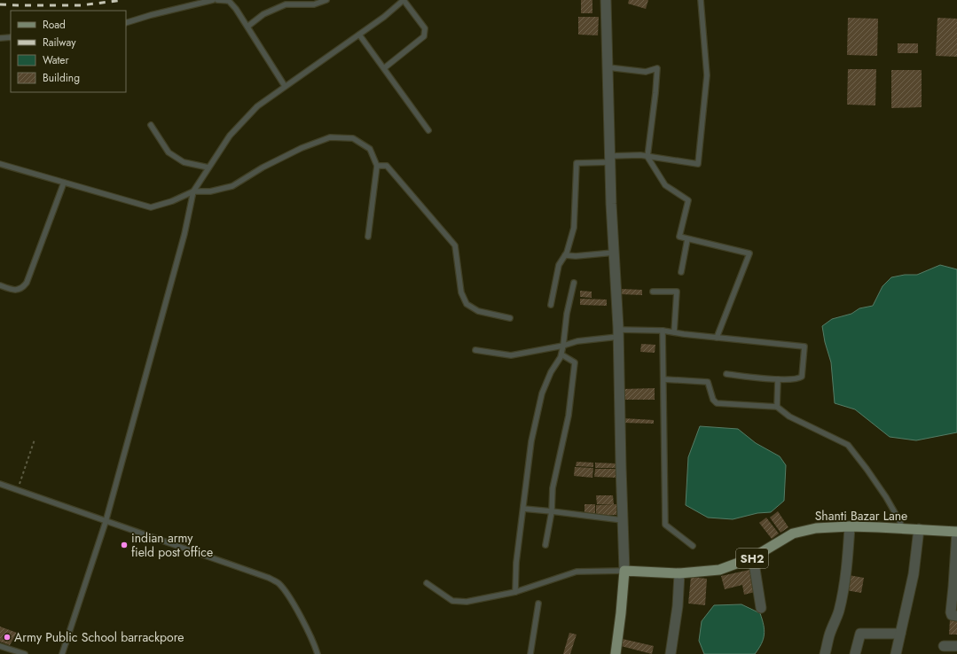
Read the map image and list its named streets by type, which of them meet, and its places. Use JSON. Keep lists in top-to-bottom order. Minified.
{"streets":{"main road":["Shanti Bazar Lane","SH2"]},"places":["indian army field post office","Army Public School barrackpore"],"legend":["Road","Railway","Water","Building"]}
